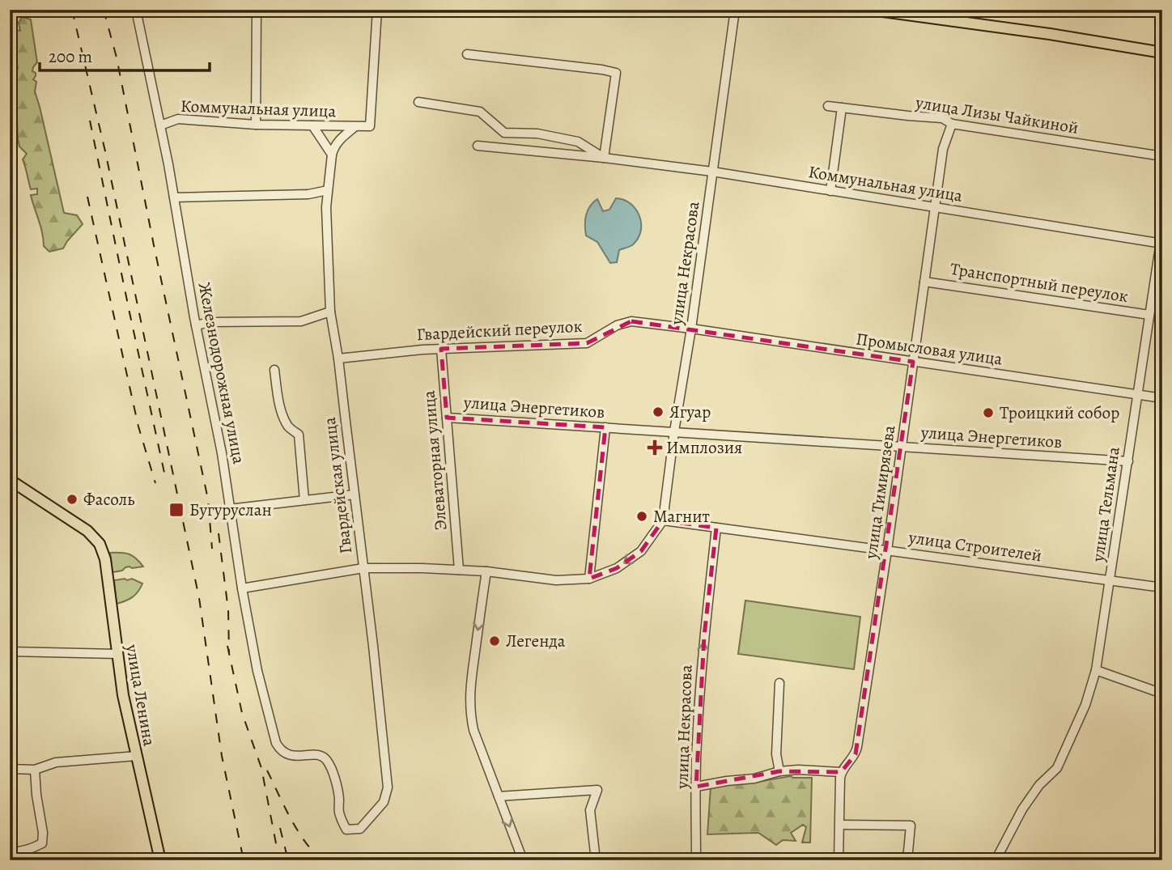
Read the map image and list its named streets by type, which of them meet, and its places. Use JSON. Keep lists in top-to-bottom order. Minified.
{"streets":{"main road":["улица Ленина"],"street":["Коммунальная улица","улица Лизы Чайкиной","улица Некрасова","Транспортный переулок","Гвардейский переулок","Промысловая улица","Железнодорожная улица","улица Энергетиков","Элеваторная улица","Гвардейская улица","улица Тимирязева","улица Тельмана","улица Строителей"]},"crossings":[["Коммунальная улица","улица Некрасова"],["Коммунальная улица","Железнодорожная улица"],["Коммунальная улица","улица Тимирязева"],["Коммунальная улица","улица Тельмана"],["улица Лизы Чайкиной","улица Тимирязева"],["улица Некрасова","Гвардейский переулок"],["улица Некрасова","Промысловая улица"],["улица Некрасова","улица Энергетиков"],["улица Некрасова","улица Строителей"],["Транспортный переулок","улица Тимирязева"],["Транспортный переулок","улица Тельмана"],["Гвардейский переулок","Промысловая улица"],["Гвардейский переулок","Элеваторная улица"],["Гвардейский переулок","Гвардейская улица"],["Промысловая улица","улица Тимирязева"],["Промысловая улица","улица Тельмана"],["Железнодорожная улица","Гвардейская улица"],["улица Энергетиков","Элеваторная улица"],["улица Энергетиков","улица Тимирязева"],["улица Энергетиков","улица Тельмана"],["улица Тимирязева","улица Строителей"],["улица Тельмана","улица Строителей"]],"places":{"other":["Ягуар","Троицкий собор","Фасоль","Магнит","Легенда"],"health":["Имплозия"],"transit":["Бугуруслан"]},"scale_bar":"200 m"}
